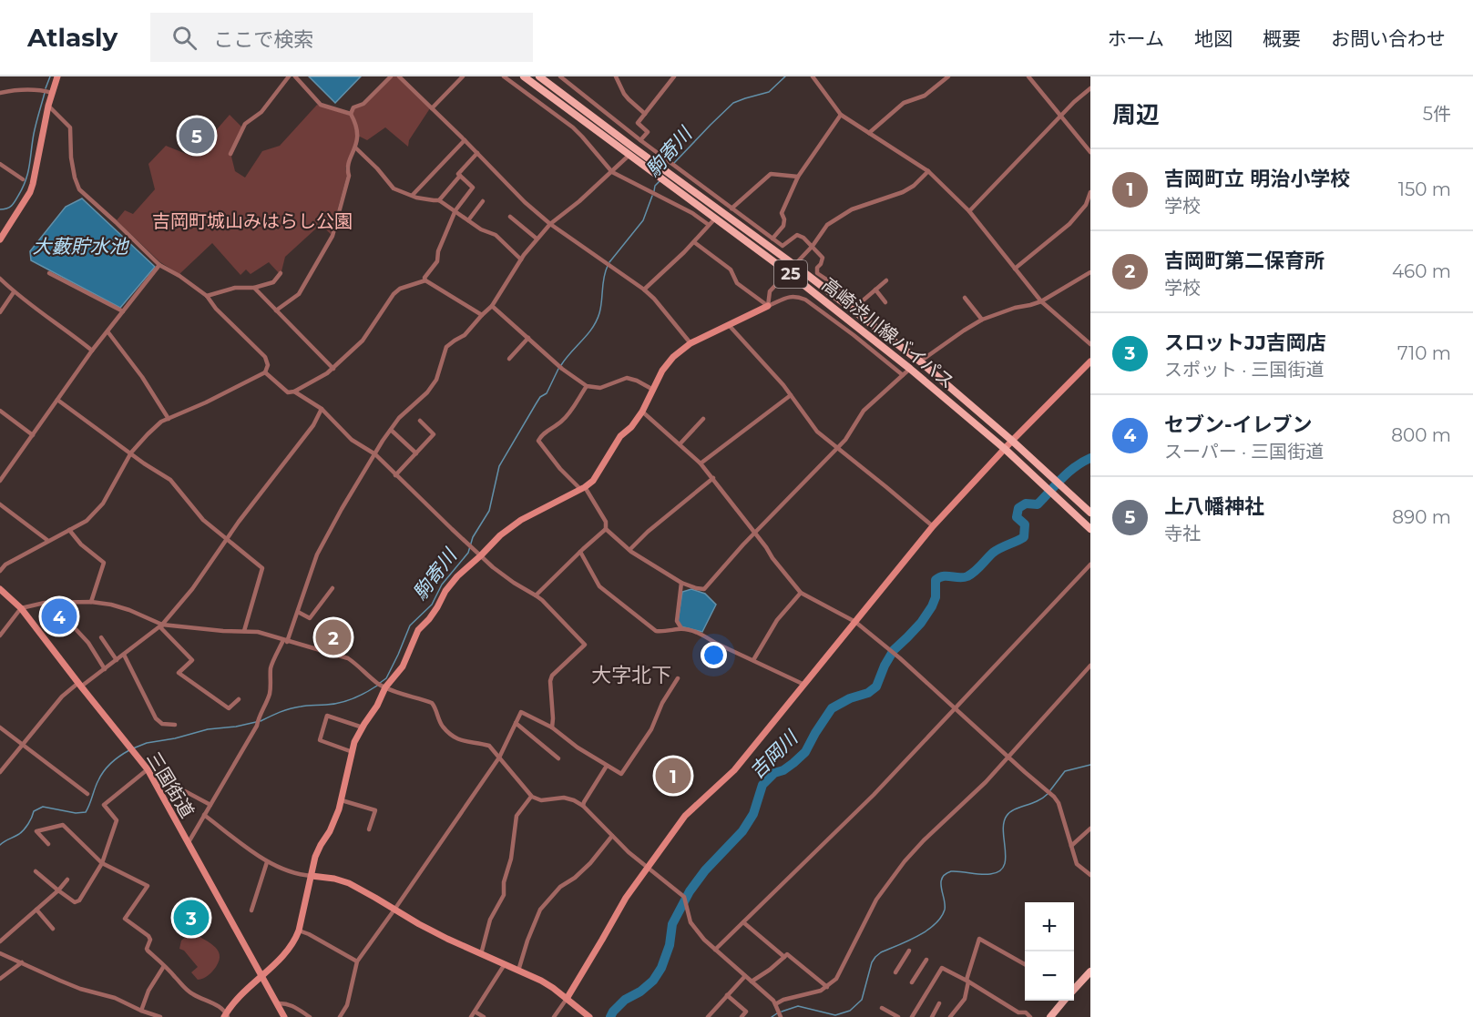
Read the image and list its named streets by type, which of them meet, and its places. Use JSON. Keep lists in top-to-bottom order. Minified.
{"streets":{"main road":["25","高崎渋川線バイパス"],"street":["三国街道"]},"districts":["大字北下"],"water":["駒寄川","大藪貯水池","吉岡川"],"parks":["吉岡町城山みはらし公園"],"page":{"header":"Atlasly","search":"ここで検索","nav":["ホーム","地図","概要","お問い合わせ"],"heading":["周辺","5件"],"pins":["5","4","2","1","3"],"list":[{"mark":"1","name":"吉岡町立 明治小学校","note":"学校","value":"150 m"},{"mark":"2","name":"吉岡町第二保育所","note":"学校","value":"460 m"},{"mark":"3","name":"スロットJJ吉岡店","note":"スポット · 三国街道","value":"710 m"},{"mark":"4","name":"セブン-イレブン","note":"スーパー · 三国街道","value":"800 m"},{"mark":"5","name":"上八幡神社","note":"寺社","value":"890 m"}],"map_buttons":["+","−"]}}
